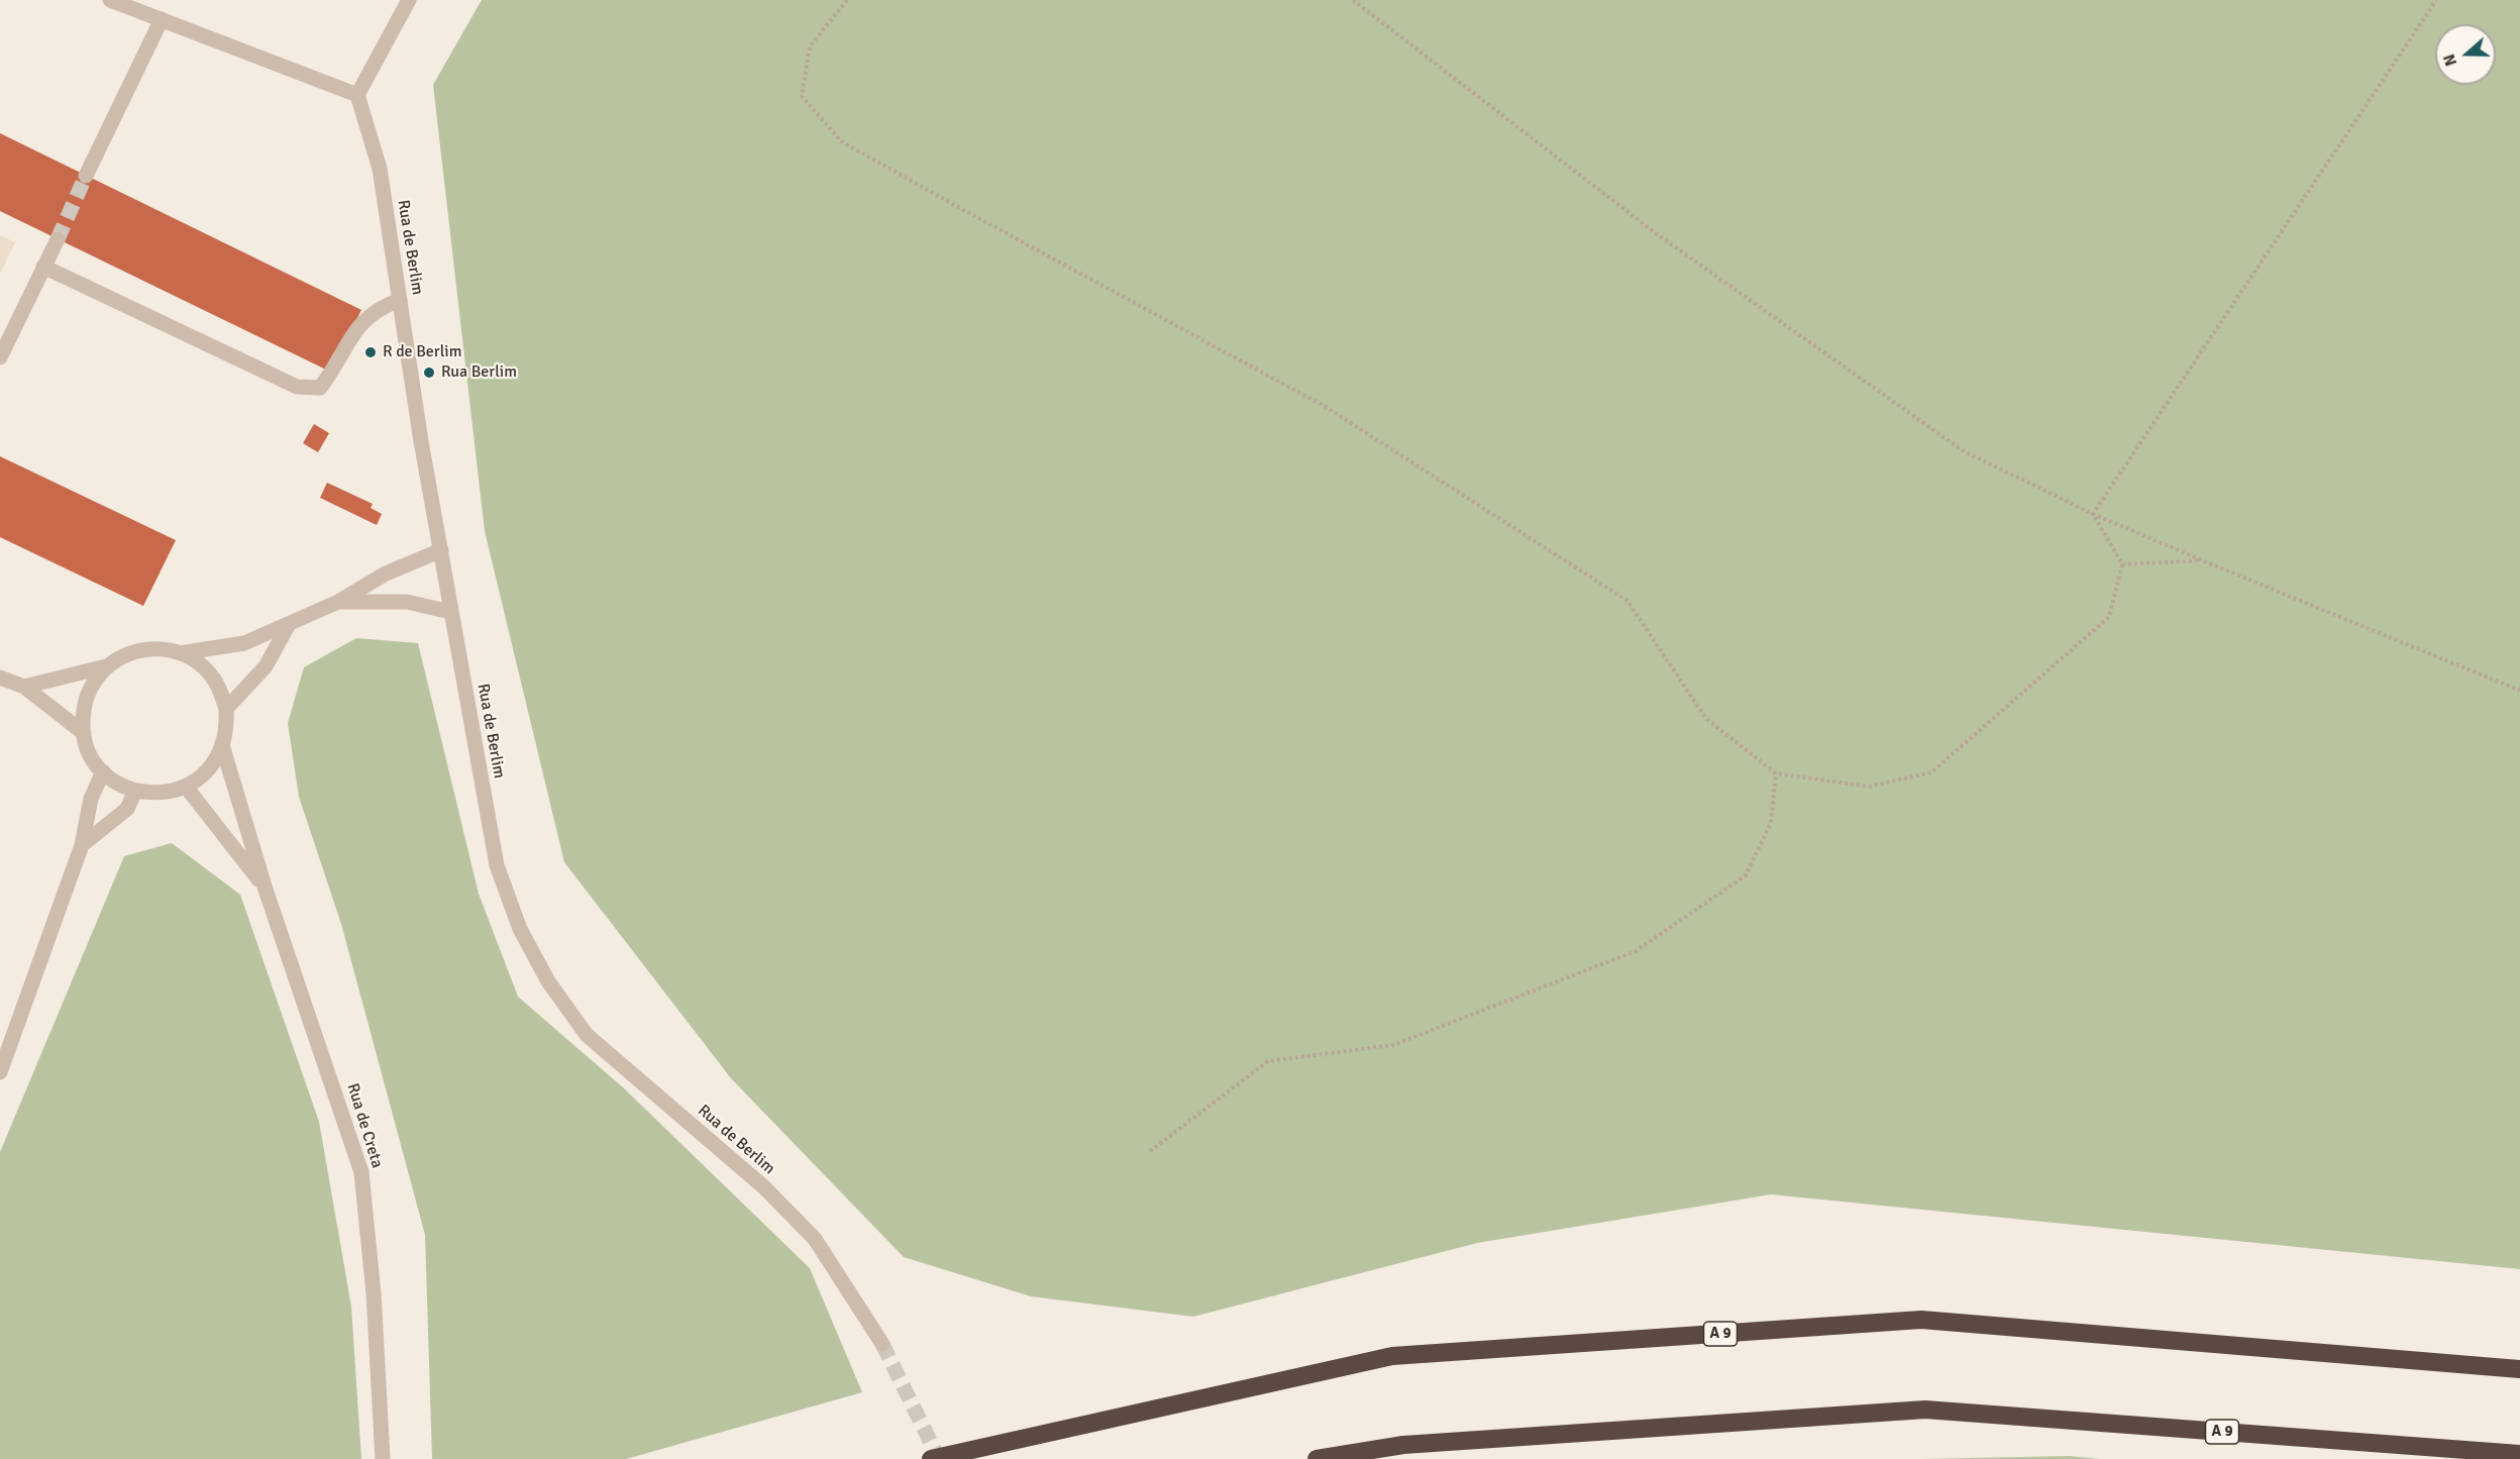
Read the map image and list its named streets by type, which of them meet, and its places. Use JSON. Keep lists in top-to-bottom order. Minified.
{"streets":{"highway":["A 9"],"street":["Rua de Berlim","Rua de Creta"]},"places":["R de Berlim","Rua Berlim"],"north":"left"}
